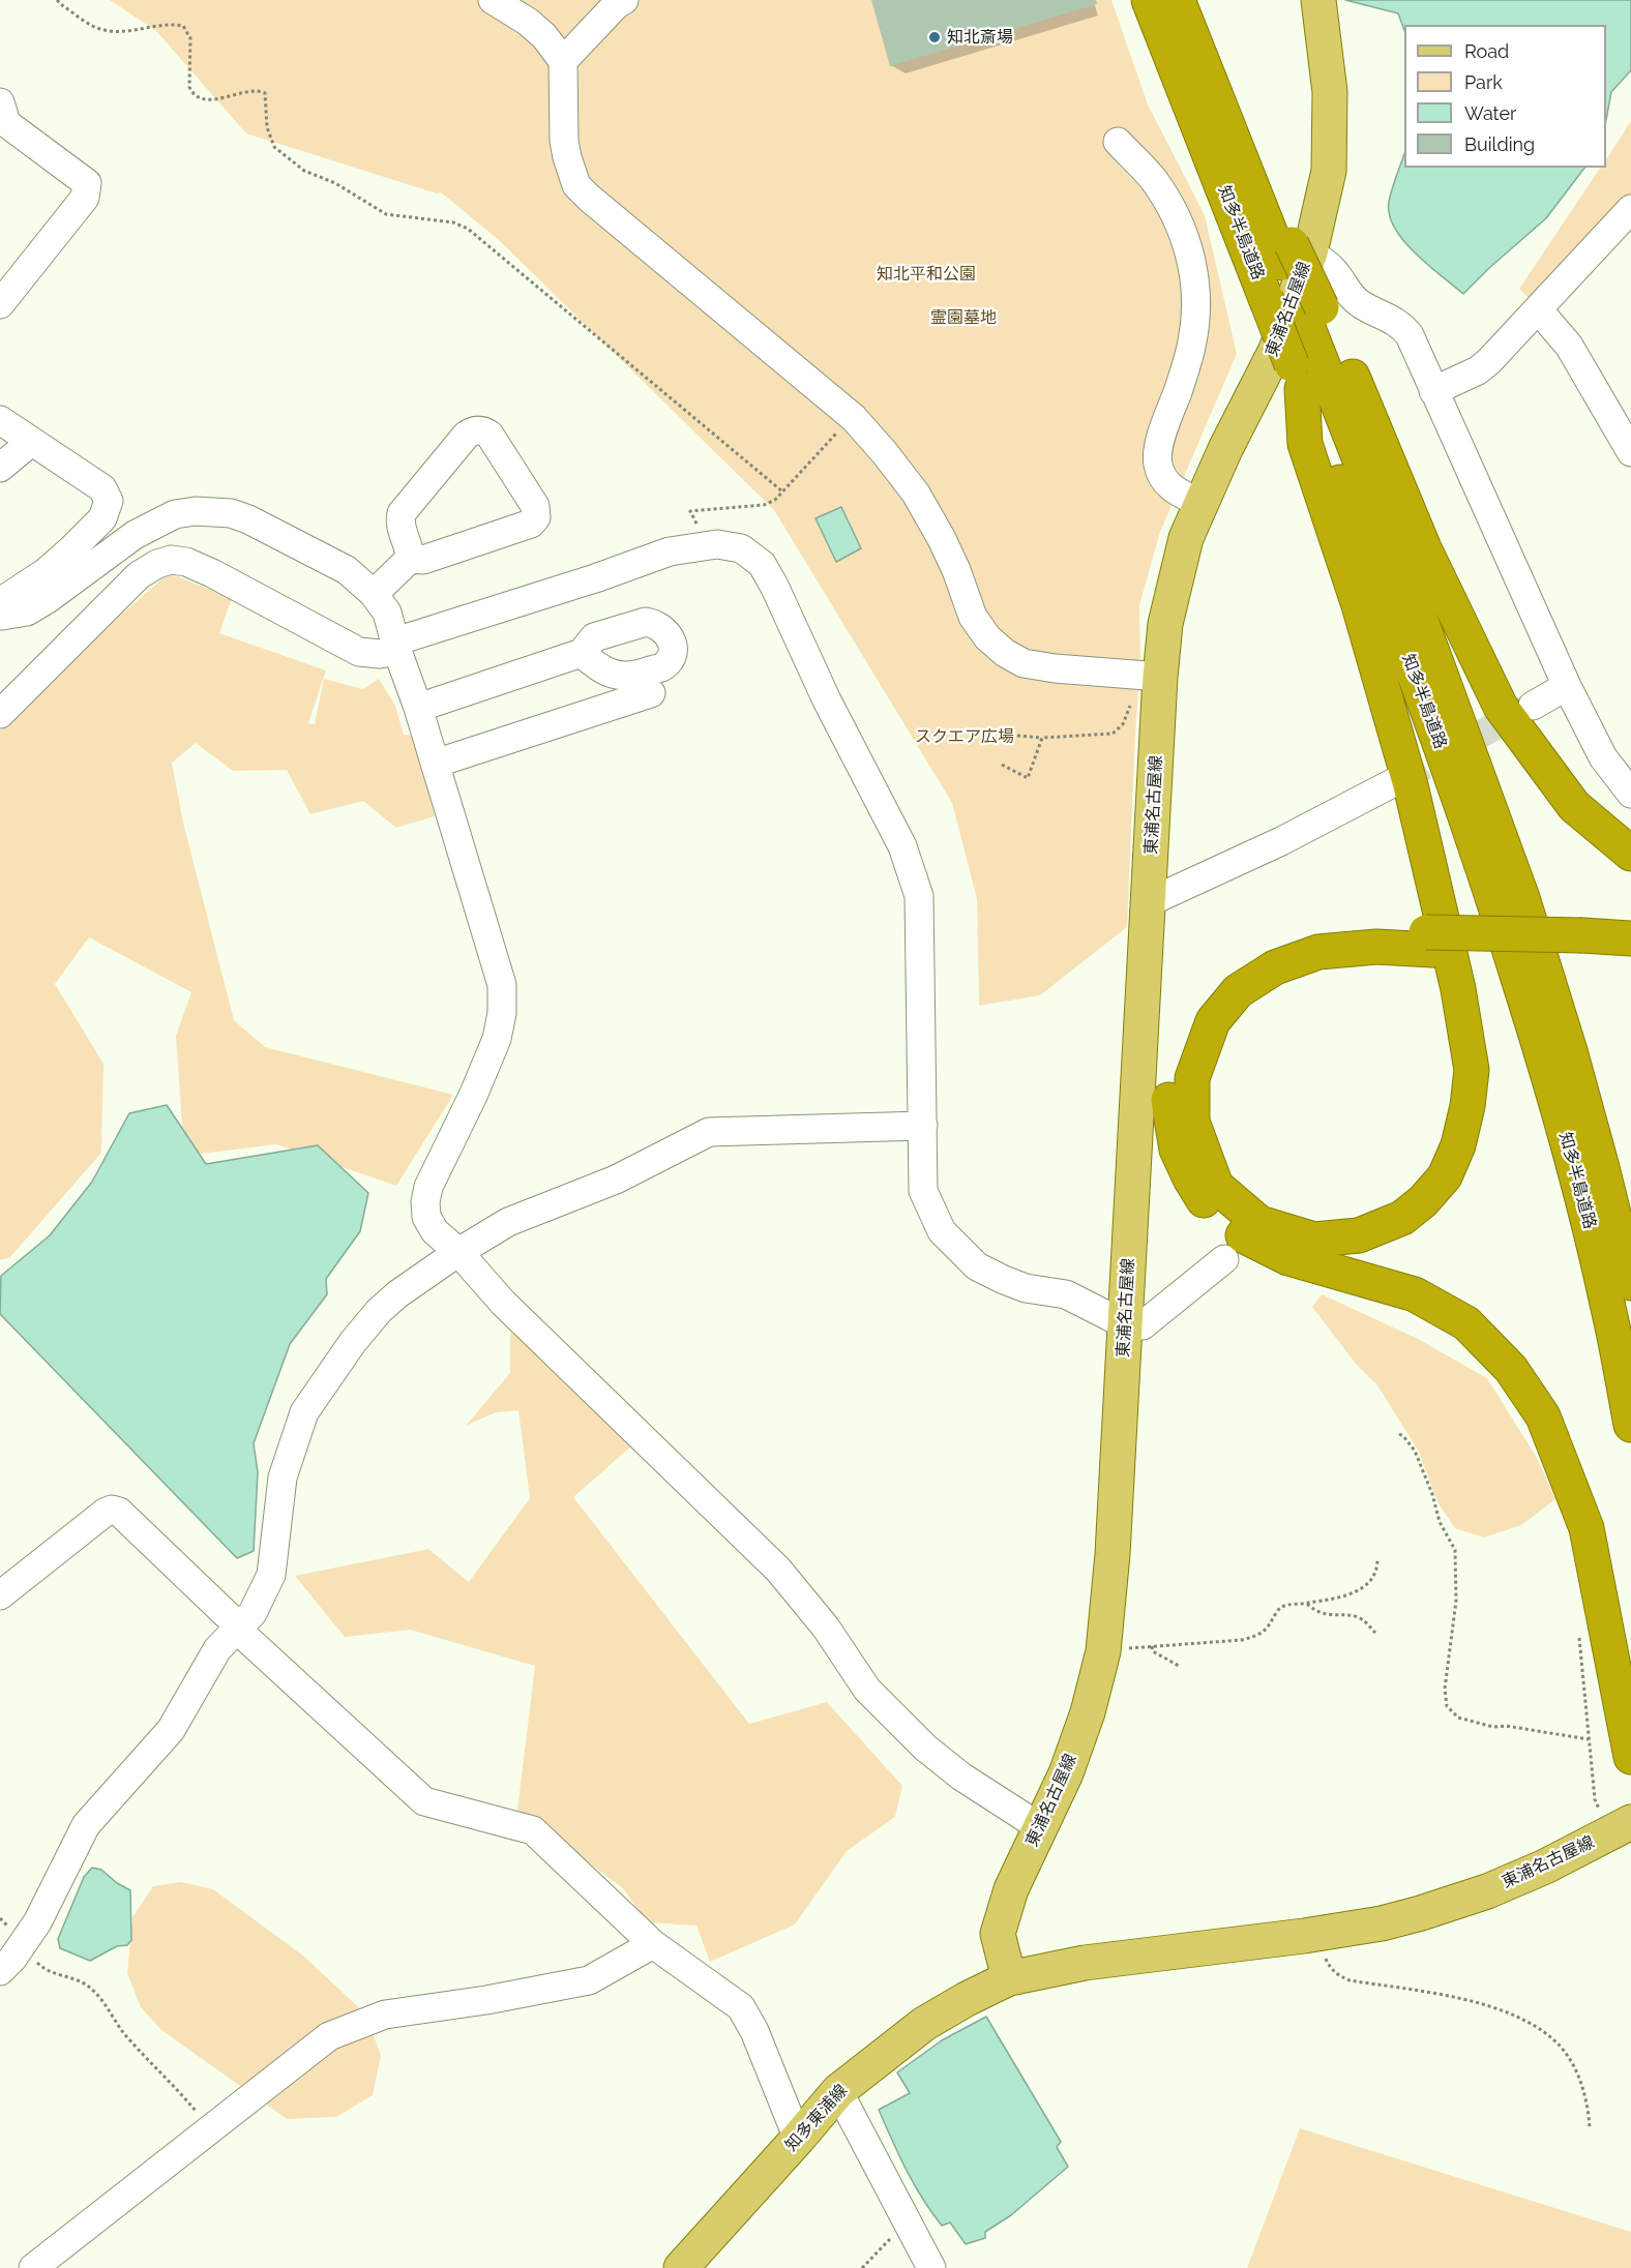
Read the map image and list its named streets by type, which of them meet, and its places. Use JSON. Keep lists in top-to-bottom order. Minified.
{"streets":{"highway":["知多半島道路"],"main road":["東浦名古屋線","知多東浦線"]},"crossings":[["知多半島道路","東浦名古屋線"],["東浦名古屋線","知多東浦線"]],"parks":["知北平和公園","霊園墓地","スクエア広場"],"places":["知北斎場"],"legend":["Road","Park","Water","Building"]}
